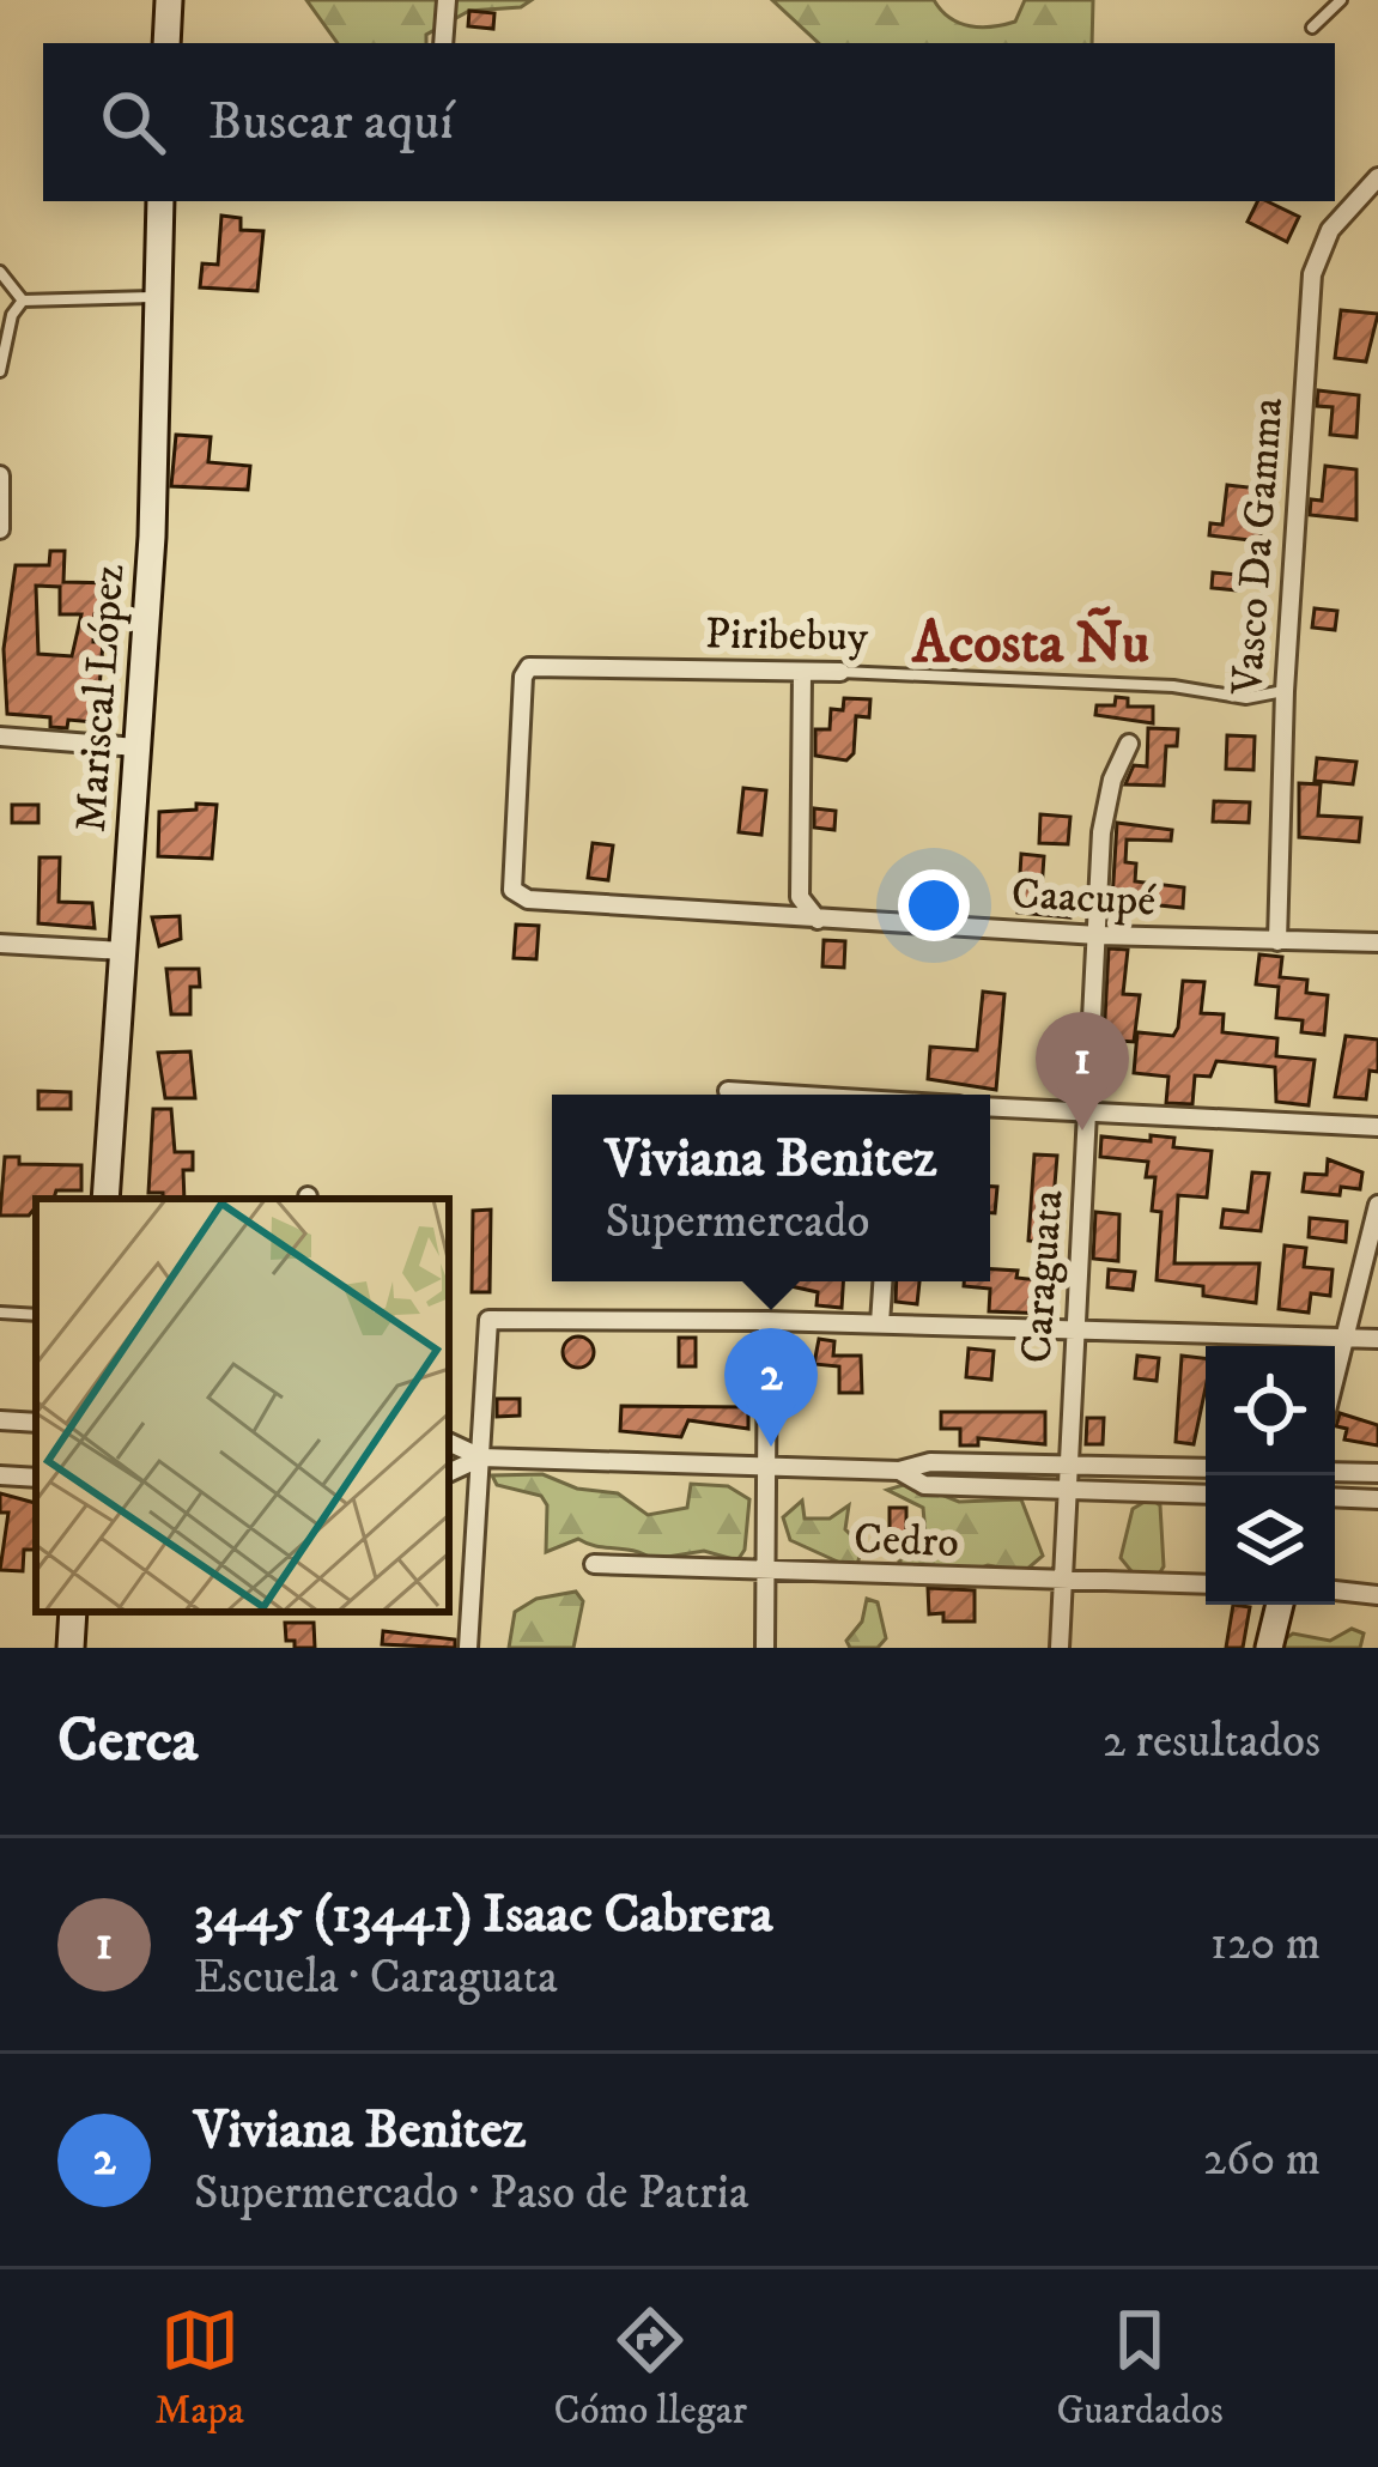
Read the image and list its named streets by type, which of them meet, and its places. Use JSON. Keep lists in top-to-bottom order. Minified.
{"streets":{"street":["Vasco Da Gamma","Piribebuy","Mariscal López","Caacupé","Caraguata","Cedro"]},"crossings":[["Vasco Da Gamma","Piribebuy"],["Vasco Da Gamma","Caacupé"],["Piribebuy","Caacupé"],["Caacupé","Caraguata"],["Caraguata","Cedro"]],"districts":["Acosta Ñu"],"page":{"search":"Buscar aquí","pins":["1","2"],"popup":["Viviana Benitez","Supermercado"],"heading":["Cerca","2 resultados"],"list":[{"mark":"1","name":"3445 (13441) Isaac Cabrera","note":"Escuela · Caraguata","value":"120 m"},{"mark":"2","name":"Viviana Benitez","note":"Supermercado · Paso de Patria","value":"260 m"}],"nav":["Mapa","Cómo llegar","Guardados"]}}
